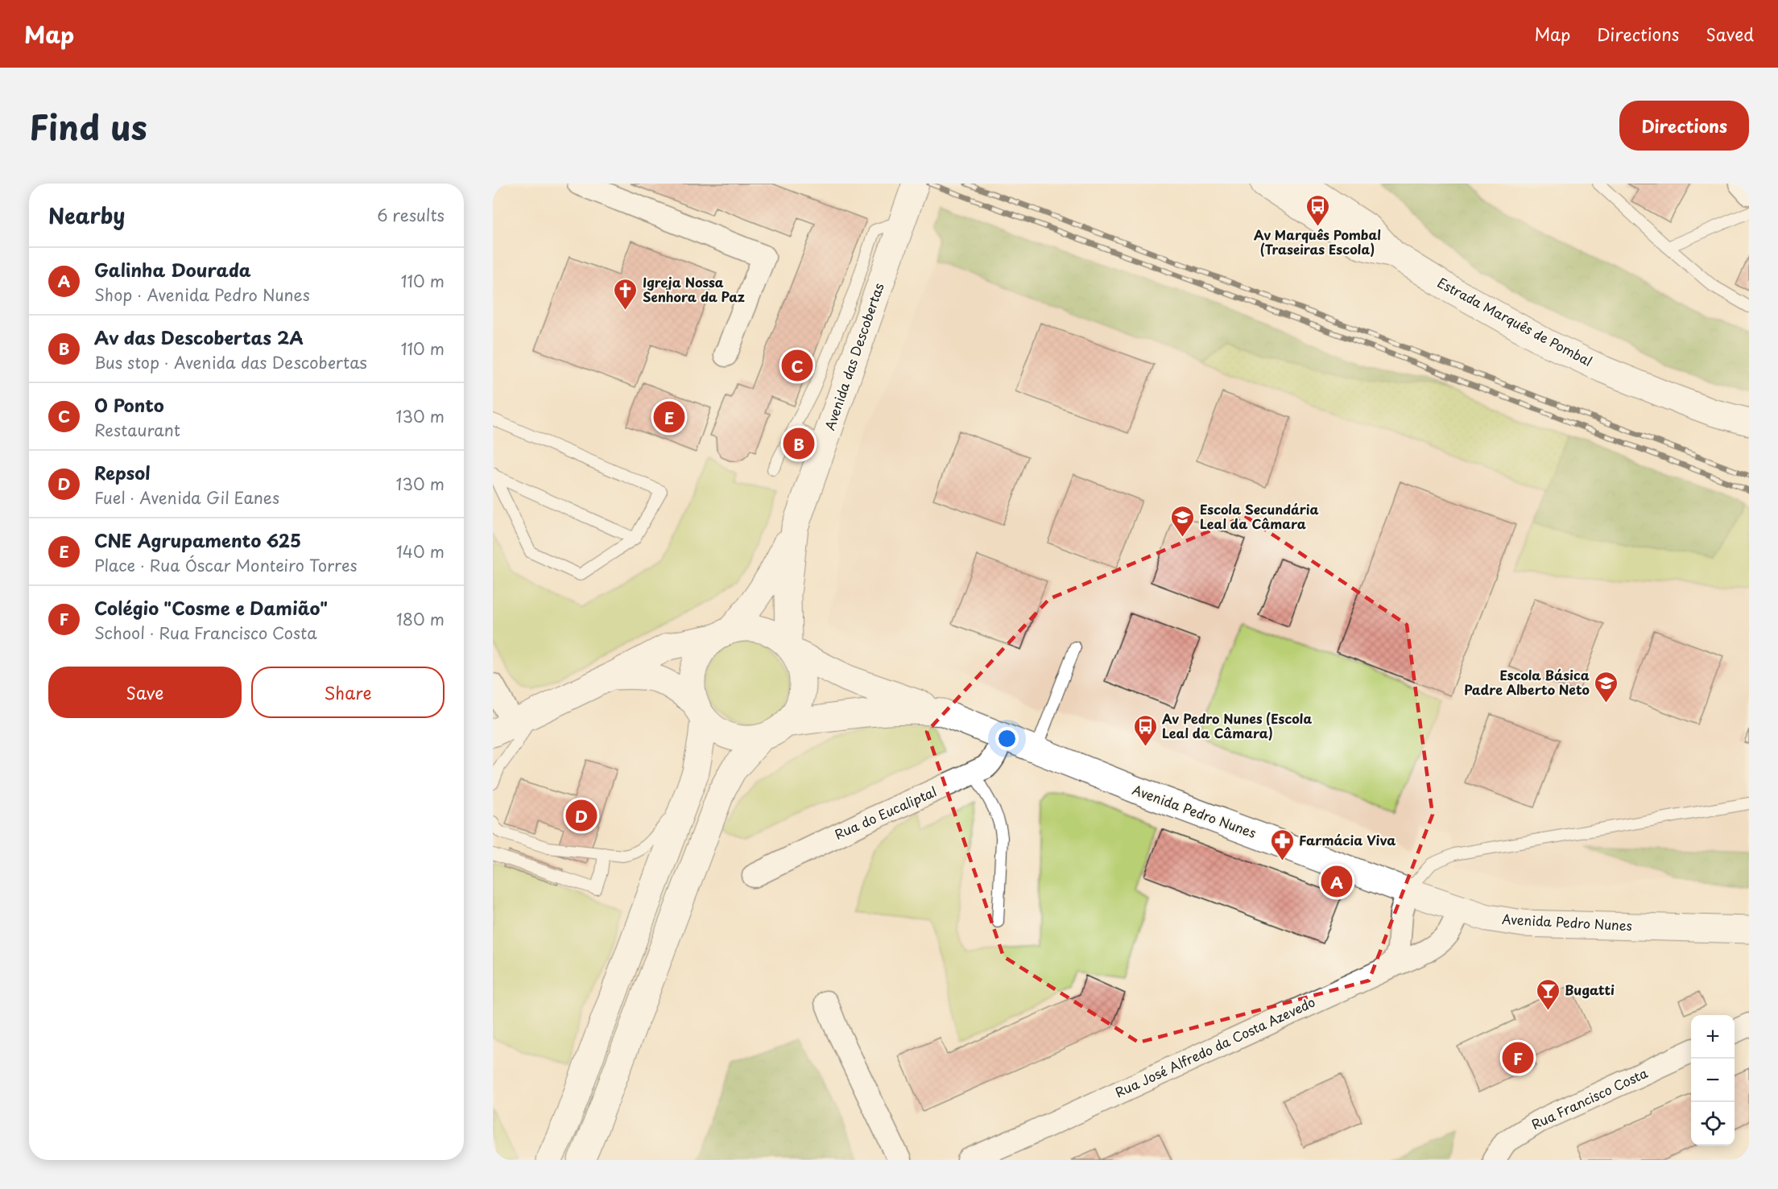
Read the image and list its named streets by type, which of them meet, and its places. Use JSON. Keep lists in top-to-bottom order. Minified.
{"streets":{"main road":["Estrada Marquês de Pombal","Avenida das Descobertas","Avenida Pedro Nunes"],"street":["Rua do Eucaliptal","Rua José Alfredo da Costa Azevedo","Rua Francisco Costa"]},"crossings":[["Avenida das Descobertas","Avenida Pedro Nunes"],["Avenida Pedro Nunes","Rua do Eucaliptal"],["Avenida Pedro Nunes","Rua José Alfredo da Costa Azevedo"]],"places":{"bus stop":["Av Marquês Pombal (Traseiras Escola)","Av Pedro Nunes (Escola Leal da Câmara)"],"church":["Igreja Nossa Senhora da Paz"],"school or university":["Escola Secundária Leal da Câmara","Escola Básica Padre Alberto Neto"],"pharmacy":["Farmácia Viva"],"bar":["Bugatti"]},"page":{"header":"Map","nav":["Map","Directions","Saved"],"title":"Find us","buttons":["Directions",["Save","Share"]],"heading":["Nearby","6 results"],"list":[{"mark":"A","name":"Galinha Dourada","note":"Shop · Avenida Pedro Nunes","value":"110 m"},{"mark":"B","name":"Av das Descobertas 2A","note":"Bus stop · Avenida das Descobertas","value":"110 m"},{"mark":"C","name":"O Ponto","note":"Restaurant","value":"130 m"},{"mark":"D","name":"Repsol","note":"Fuel · Avenida Gil Eanes","value":"130 m"},{"mark":"E","name":"CNE Agrupamento 625","note":"Place · Rua Óscar Monteiro Torres","value":"140 m"},{"mark":"F","name":"Colégio \"Cosme e Damião\"","note":"School · Rua Francisco Costa","value":"180 m"}],"pins":["C","E","B","D","A","F"],"map_buttons":["+","−"]}}
